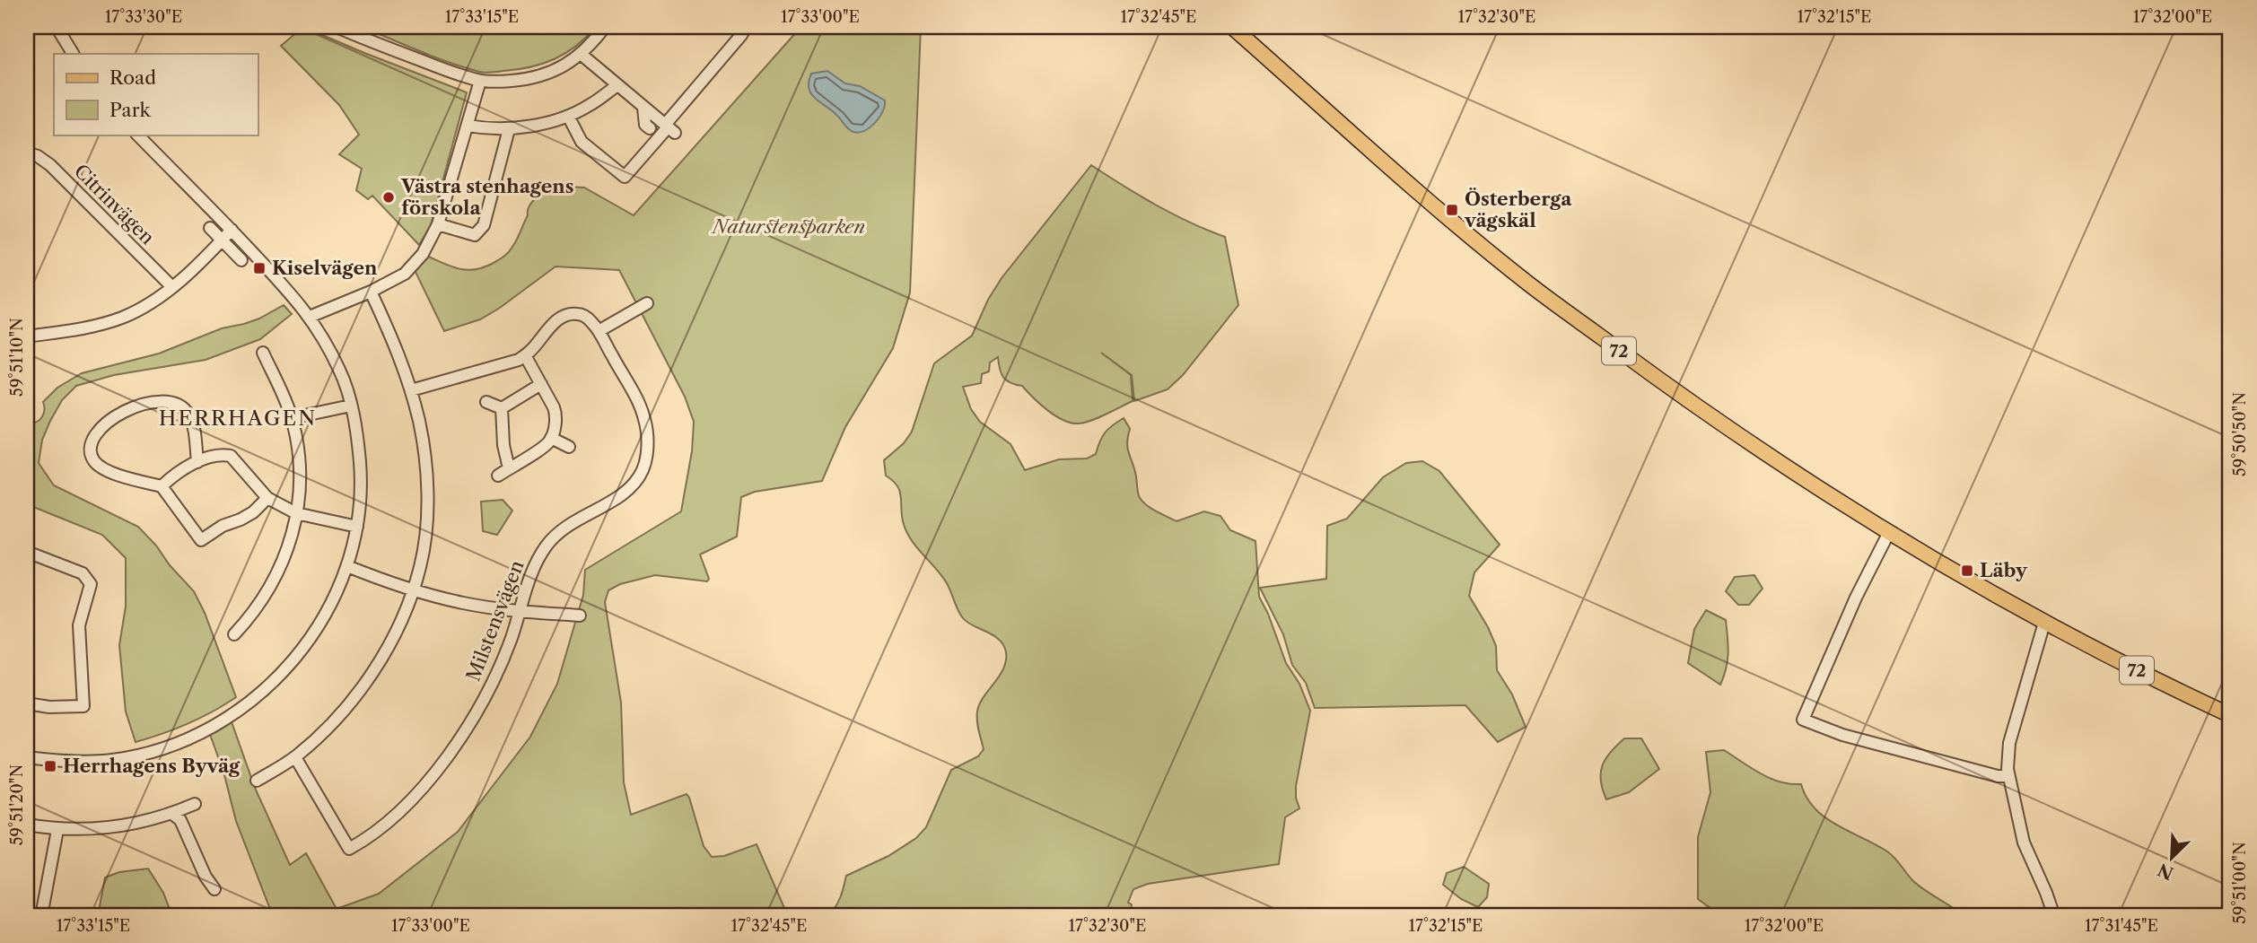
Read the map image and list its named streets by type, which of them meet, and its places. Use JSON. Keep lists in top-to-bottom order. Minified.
{"streets":{"main road":["72"],"street":["Citrinvägen","Milstensvägen"]},"districts":["HERRHAGEN"],"parks":["Naturstensparken"],"places":{"other":["Västra stenhagens förskola"],"transit":["Österberga vägskäl","Kiselvägen","Läby","Herrhagens Byväg"]},"legend":["Road","Park"],"north":"bottom left","coordinates":["17°33'30\"E","17°33'15\"E","17°33'00\"E","17°32'45\"E","17°32'30\"E","17°32'15\"E","17°32'00\"E","59°51'10\"N","59°50'50\"N","59°51'20\"N","59°51'00\"N","17°31'45\"E"]}
